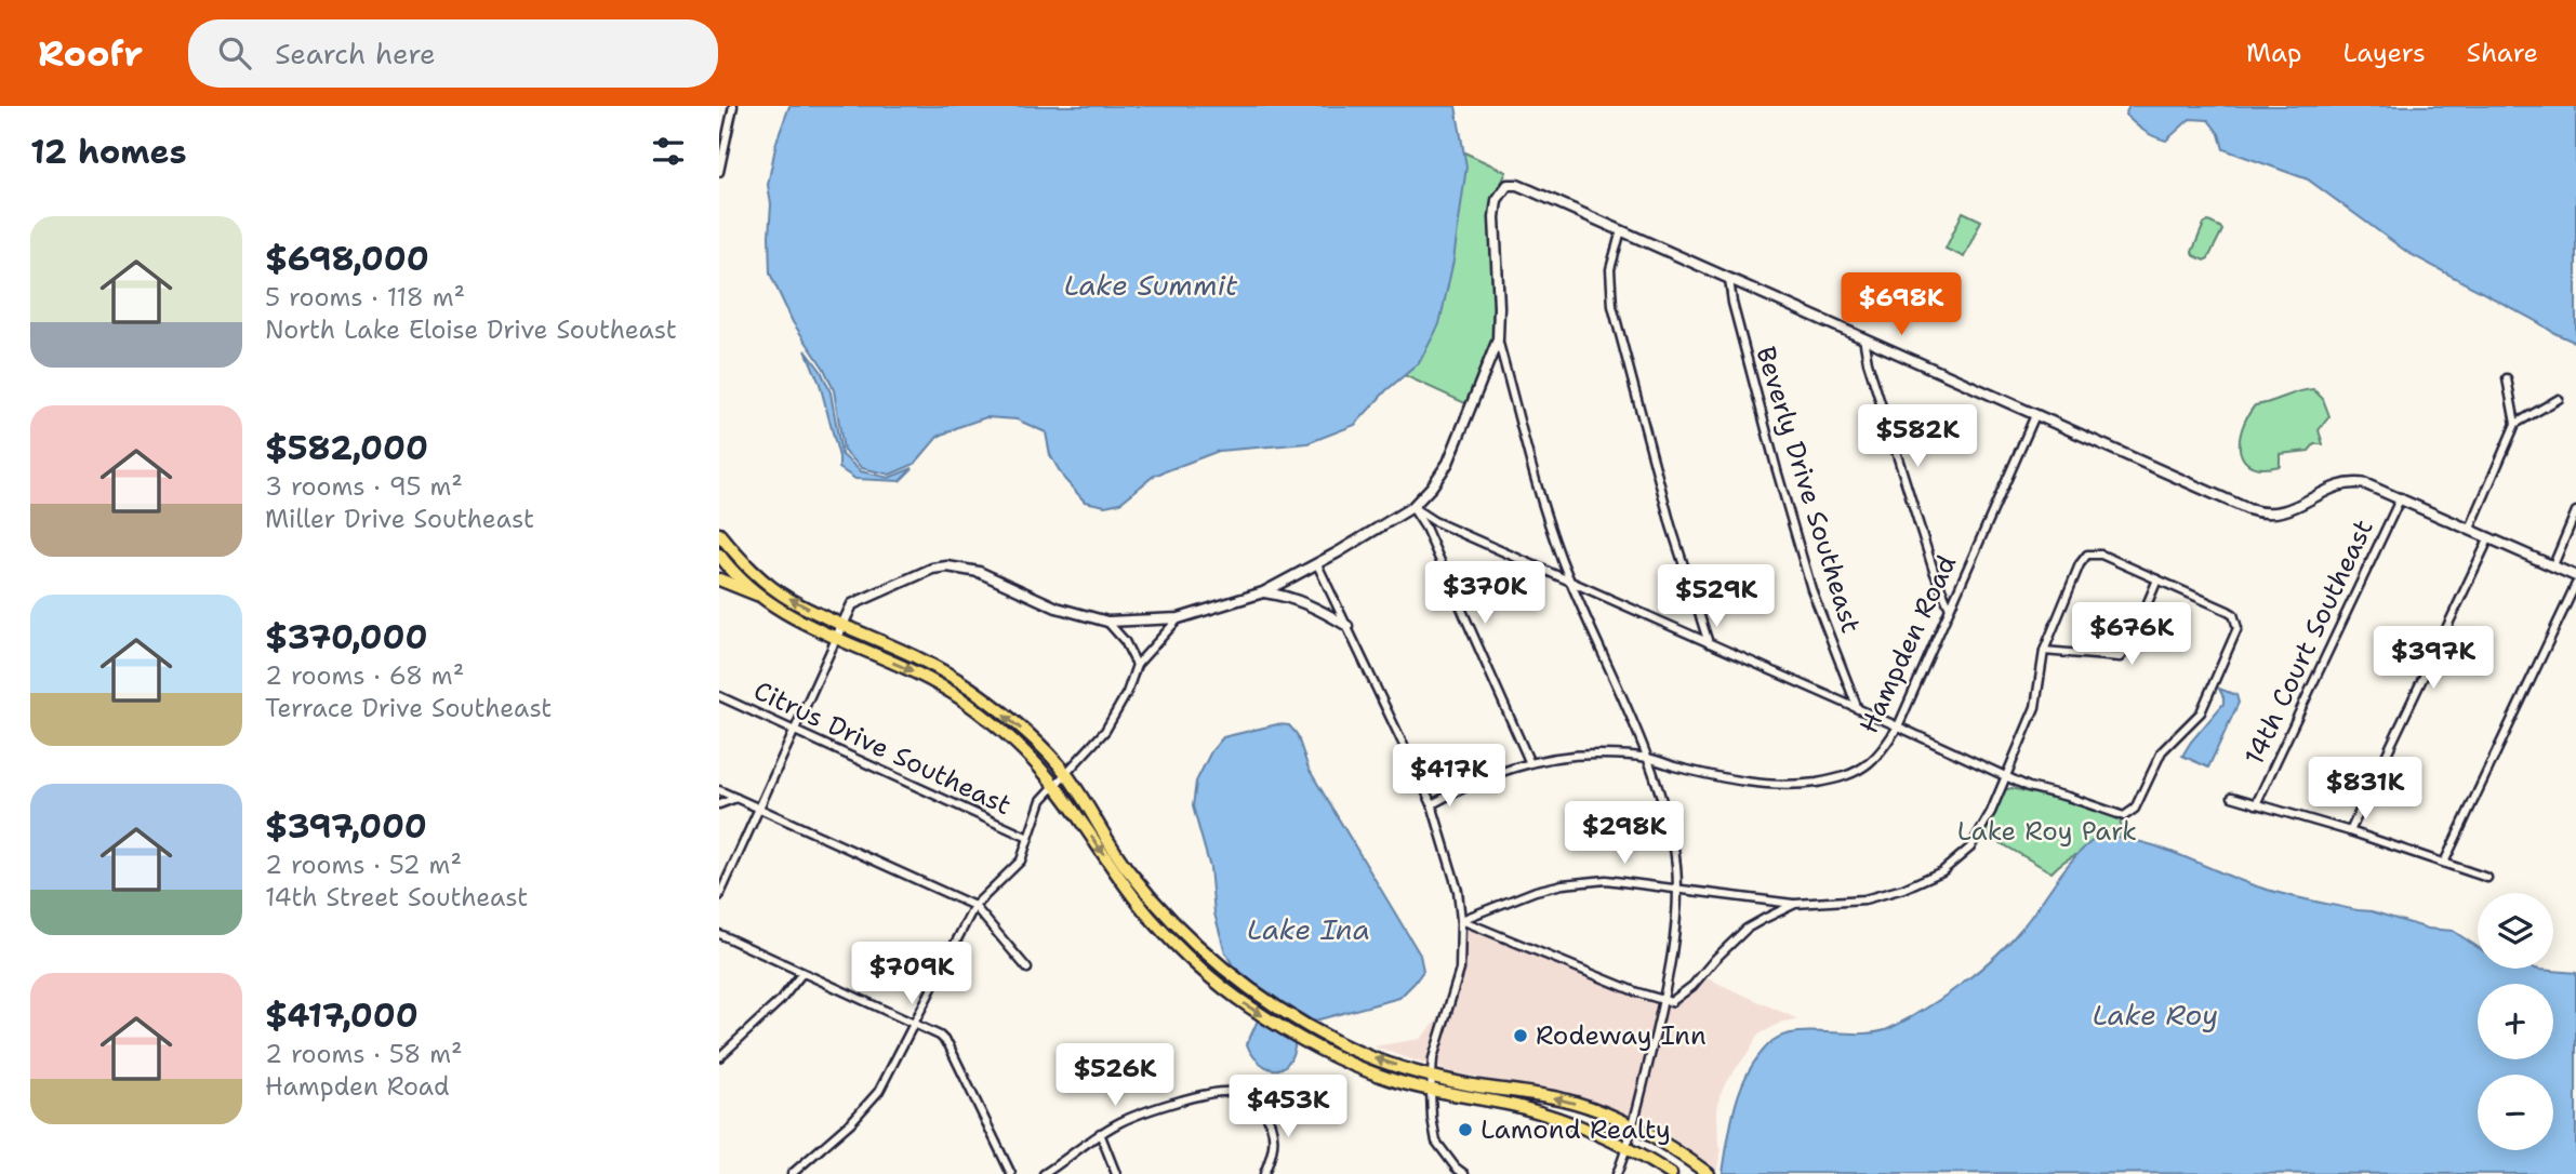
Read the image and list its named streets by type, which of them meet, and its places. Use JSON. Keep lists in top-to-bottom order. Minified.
{"streets":{"street":["Beverly Drive Southeast","14th Court Southeast","Hampden Road","Citrus Drive Southeast"]},"water":["Lake Summit","Lake Ina","Lake Roy"],"parks":["Lake Roy Park"],"places":["Rodeway Inn","Lamond Realty"],"page":{"header":"Roofr","search":"Search here","nav":["Map","Layers","Share"],"heading":"12 homes","list":[{"name":"$698,000","note":"5 rooms · 118 m² · North Lake Eloise Drive Southeast"},{"name":"$582,000","note":"3 rooms · 95 m² · Miller Drive Southeast"},{"name":"$370,000","note":"2 rooms · 68 m² · Terrace Drive Southeast"},{"name":"$397,000","note":"2 rooms · 52 m² · 14th Street Southeast"},{"name":"$417,000","note":"2 rooms · 58 m² · Hampden Road"}],"price":["$698K","$582K","$370K","$529K","$676K","$397K","$417K","$831K","$298K","$709K","$526K","$453K"],"map_buttons":["+","−"]}}
